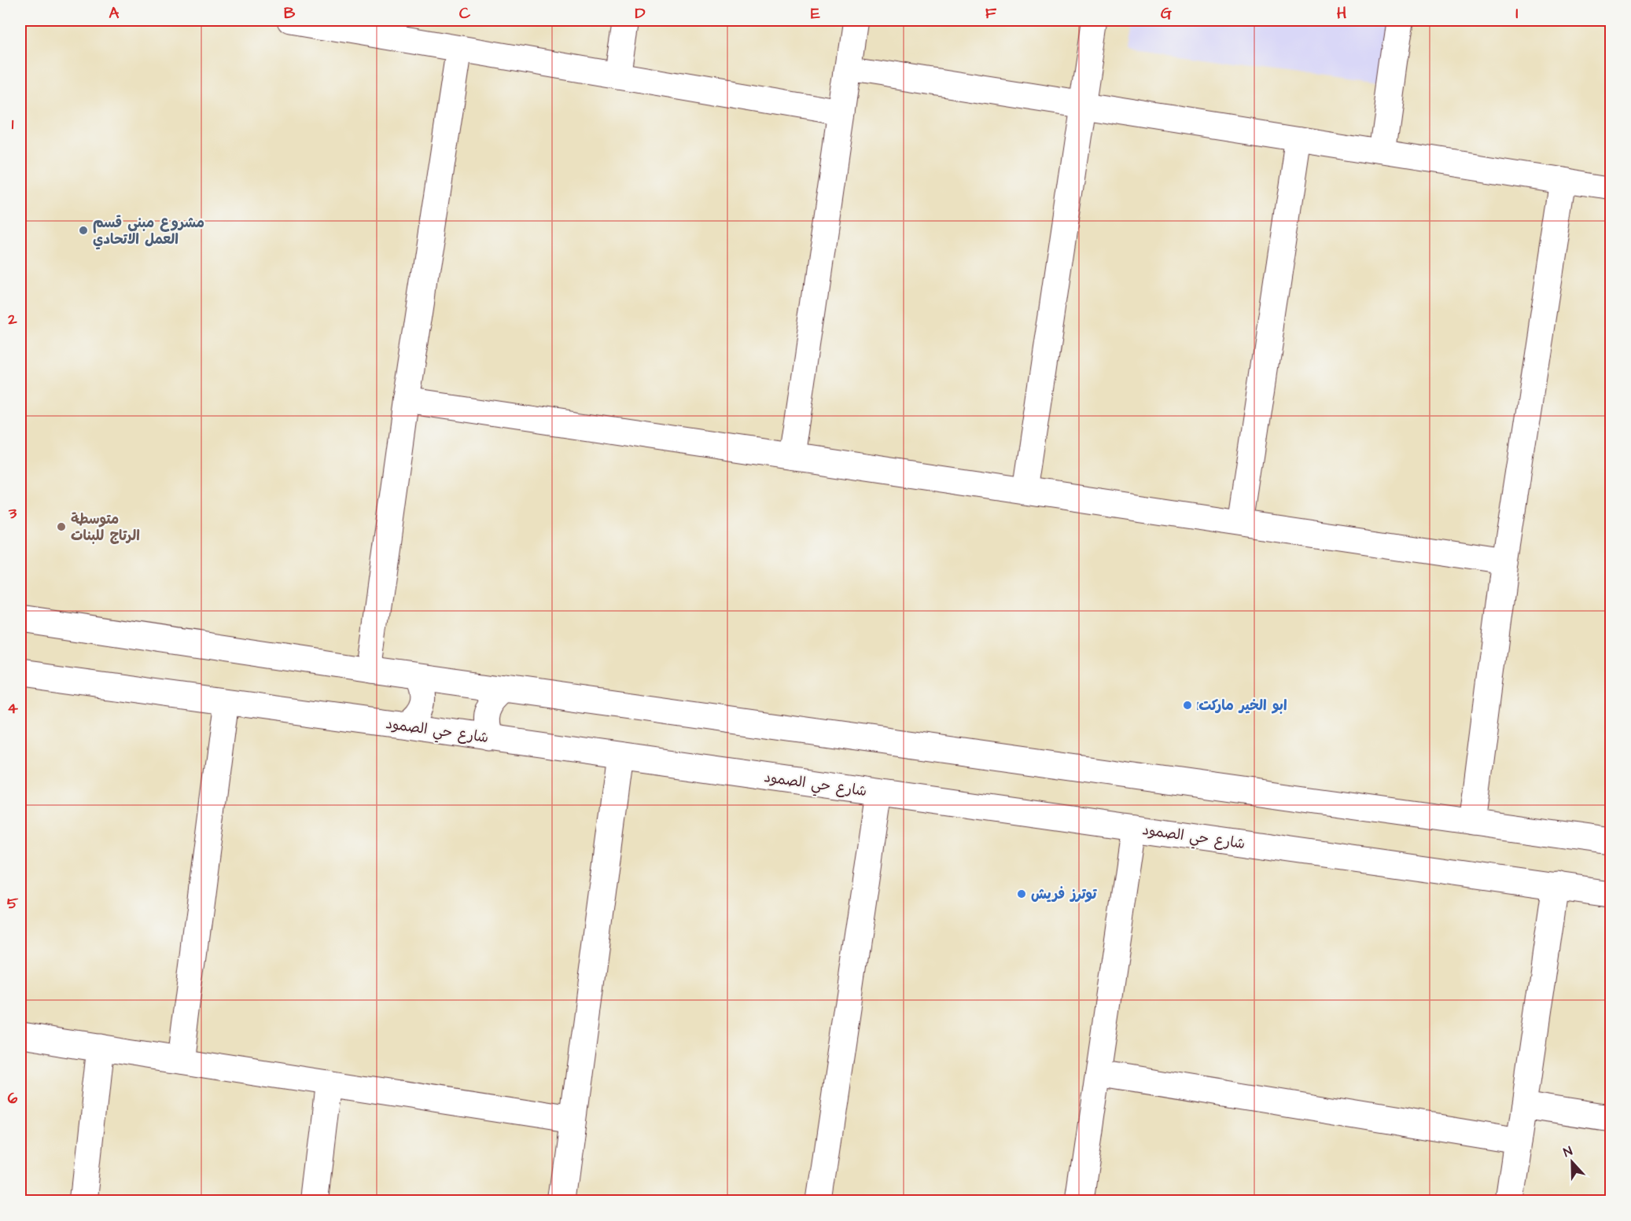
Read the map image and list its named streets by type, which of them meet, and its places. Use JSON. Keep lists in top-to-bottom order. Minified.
{"streets":{"street":["شارع حي الصمود"]},"places":["مشروع مبنى قسم العمل الاتحادي","متوسطة الرتاج للبنات","ابو الخير ماركت1","توترز فريش"],"north":"top","grid":{"columns":["A","B","C","D","E","F","G","H","I"],"rows":["1","2","3","4","5","6"]}}
